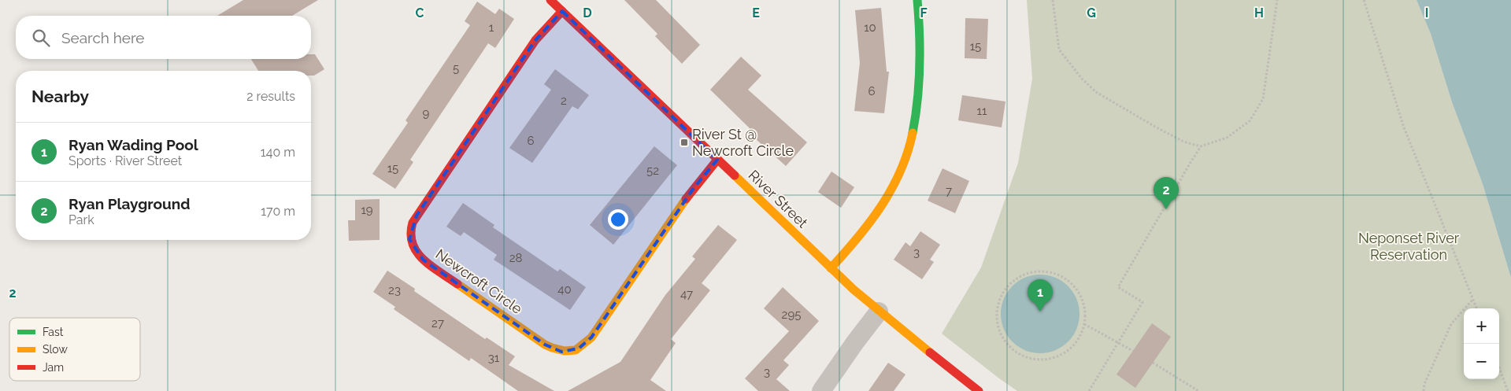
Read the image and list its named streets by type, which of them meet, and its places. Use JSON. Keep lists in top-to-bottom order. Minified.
{"streets":{"street":["River Street","Newcroft Circle"]},"crossings":[["River Street","Newcroft Circle"]],"parks":["Neponset River Reservation"],"places":{"transit":["River St @ Newcroft Circle"]},"house_numbers":["1","10","15","5","6","2","11","9","6","15","52","7","19","3","28","40","23","47","295","27","31","3"],"legend":["Fast","Slow","Jam"],"page":{"search":"Search here","heading":["Nearby","2 results"],"list":[{"mark":"1","name":"Ryan Wading Pool","note":"Sports · River Street","value":"140 m"},{"mark":"2","name":"Ryan Playground","note":"Park","value":"170 m"}],"pins":["2","1"],"map_buttons":["+","−"]},"grid":{"columns":["C","D","E","F","G","H","I"],"rows":["2"]}}
